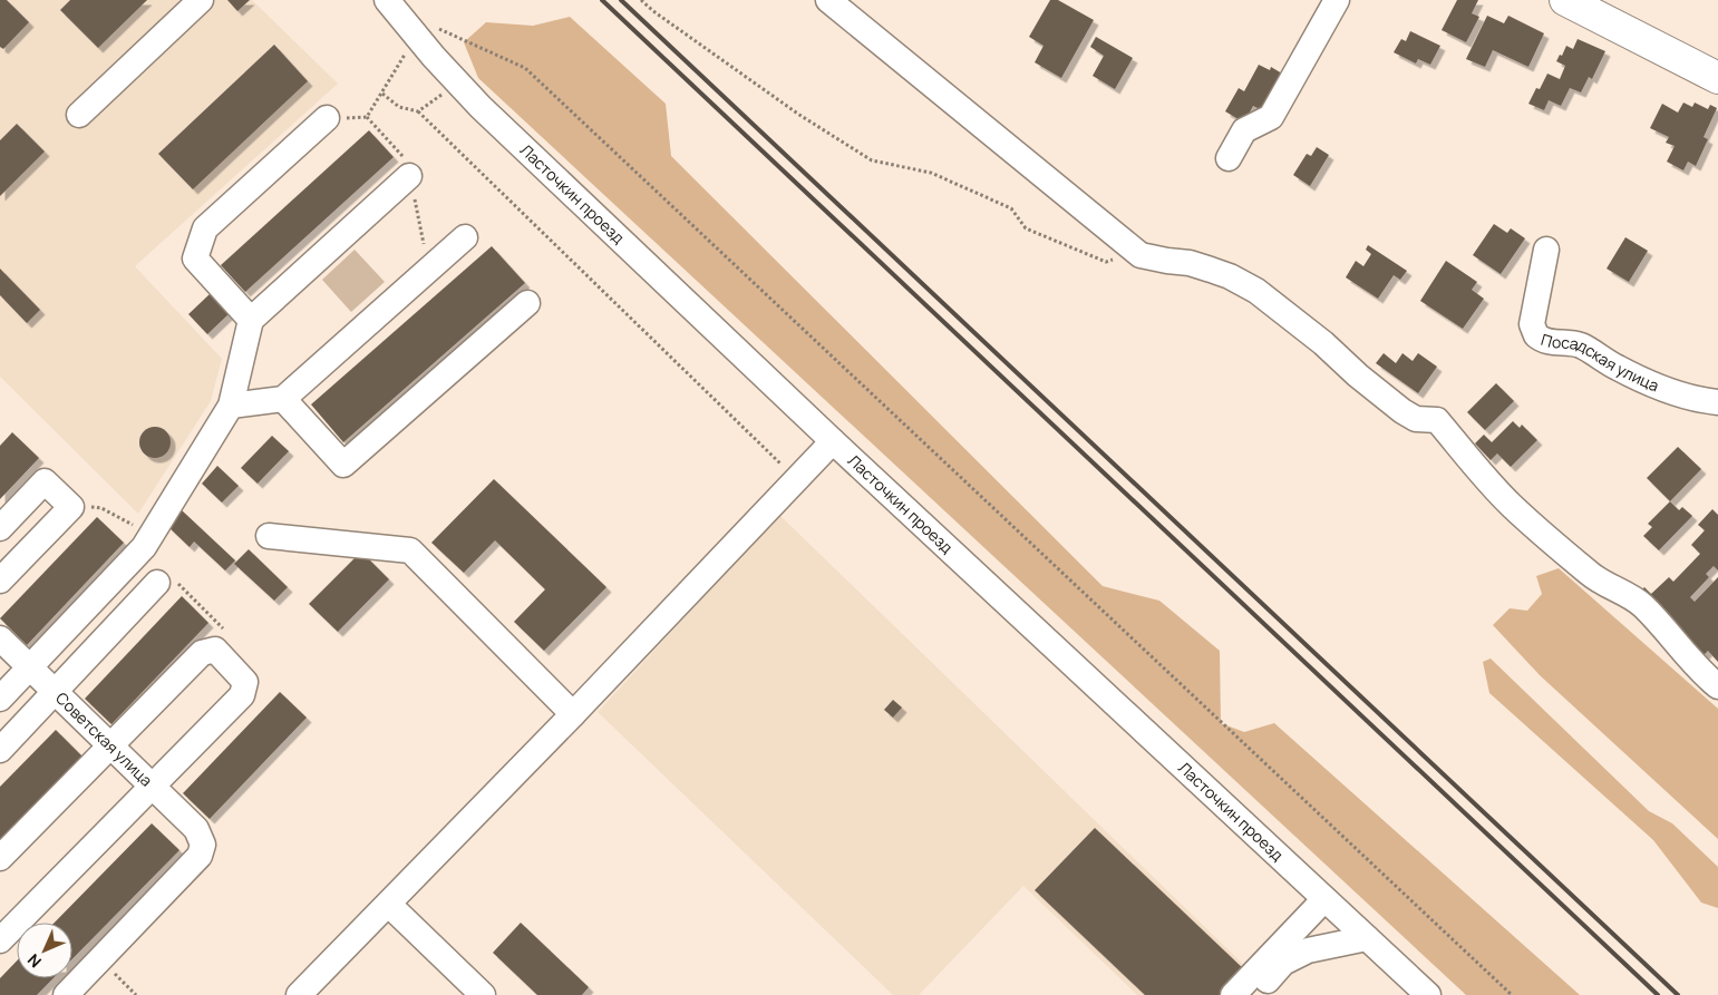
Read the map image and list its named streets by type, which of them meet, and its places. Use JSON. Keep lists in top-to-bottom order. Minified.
{"streets":{"street":["Ласточкин проезд","Посадская улица","Советская улица"]},"north":"bottom left"}
